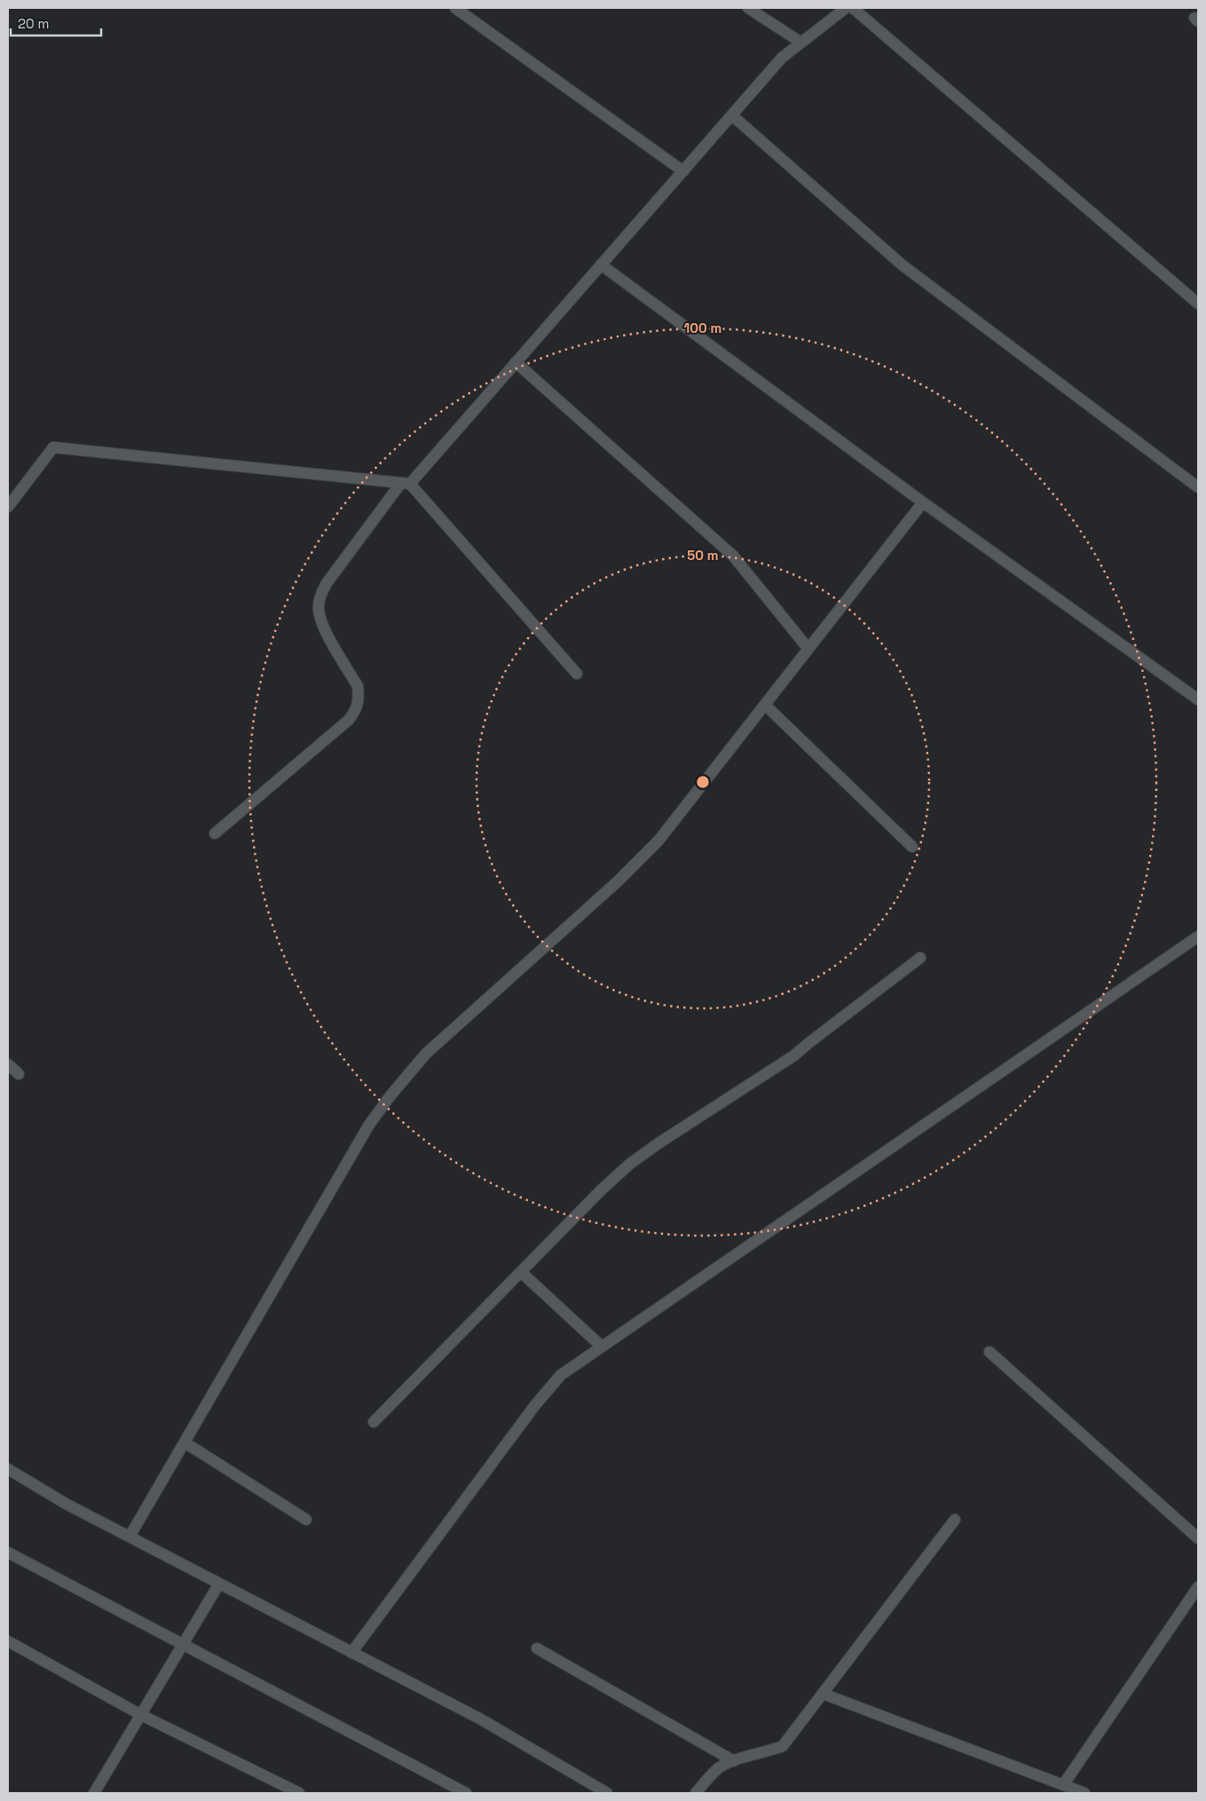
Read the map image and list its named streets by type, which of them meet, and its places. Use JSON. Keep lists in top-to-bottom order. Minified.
{"scale_bar":"20 m","rings":["100 m","50 m"]}
